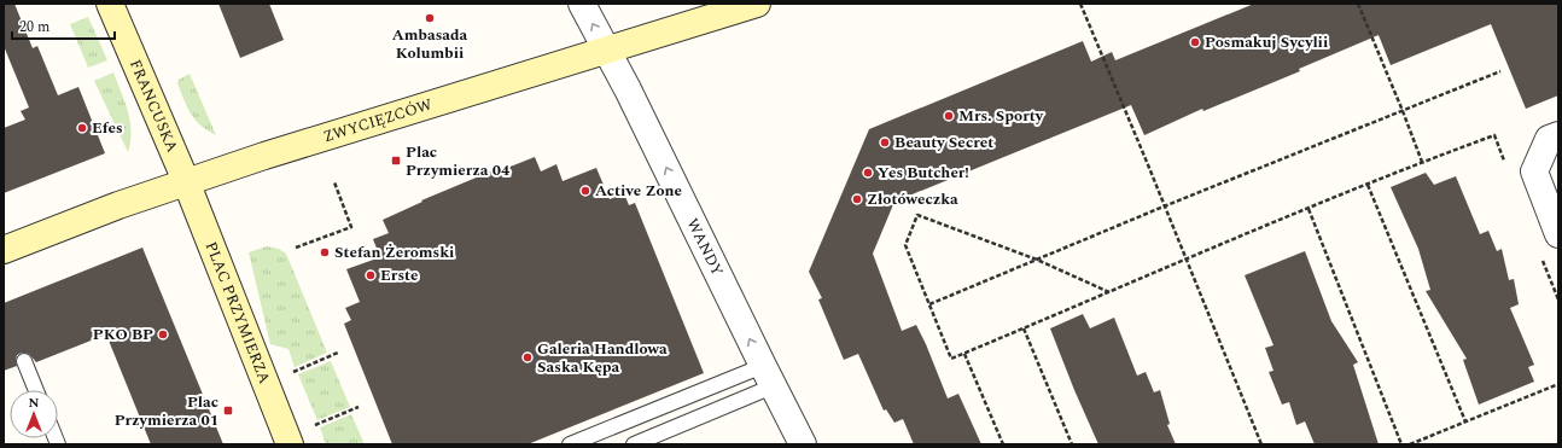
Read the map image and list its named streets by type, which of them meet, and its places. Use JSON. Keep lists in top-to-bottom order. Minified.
{"streets":{"street":["FRANCUSKA","ZWYCIĘZCÓW","WANDY","PLAC PRZYMIERZA"]},"crossings":[["FRANCUSKA","ZWYCIĘZCÓW"],["FRANCUSKA","PLAC PRZYMIERZA"],["ZWYCIĘZCÓW","WANDY"],["ZWYCIĘZCÓW","PLAC PRZYMIERZA"]],"one_way":["WANDY"],"places":{"other":["Ambasada Kolumbii","Posmakuj Sycylii","Mrs. Sporty","Efes","Beauty Secret","Yes Butcher!","Active Zone","Złotóweczka","Stefan Żeromski","Erste","PKO BP","Galeria Handlowa Saska Kępa"],"transit":["Plac Przymierza 04","Plac Przymierza 01"]},"scale_bar":"20 m","north":"top"}
